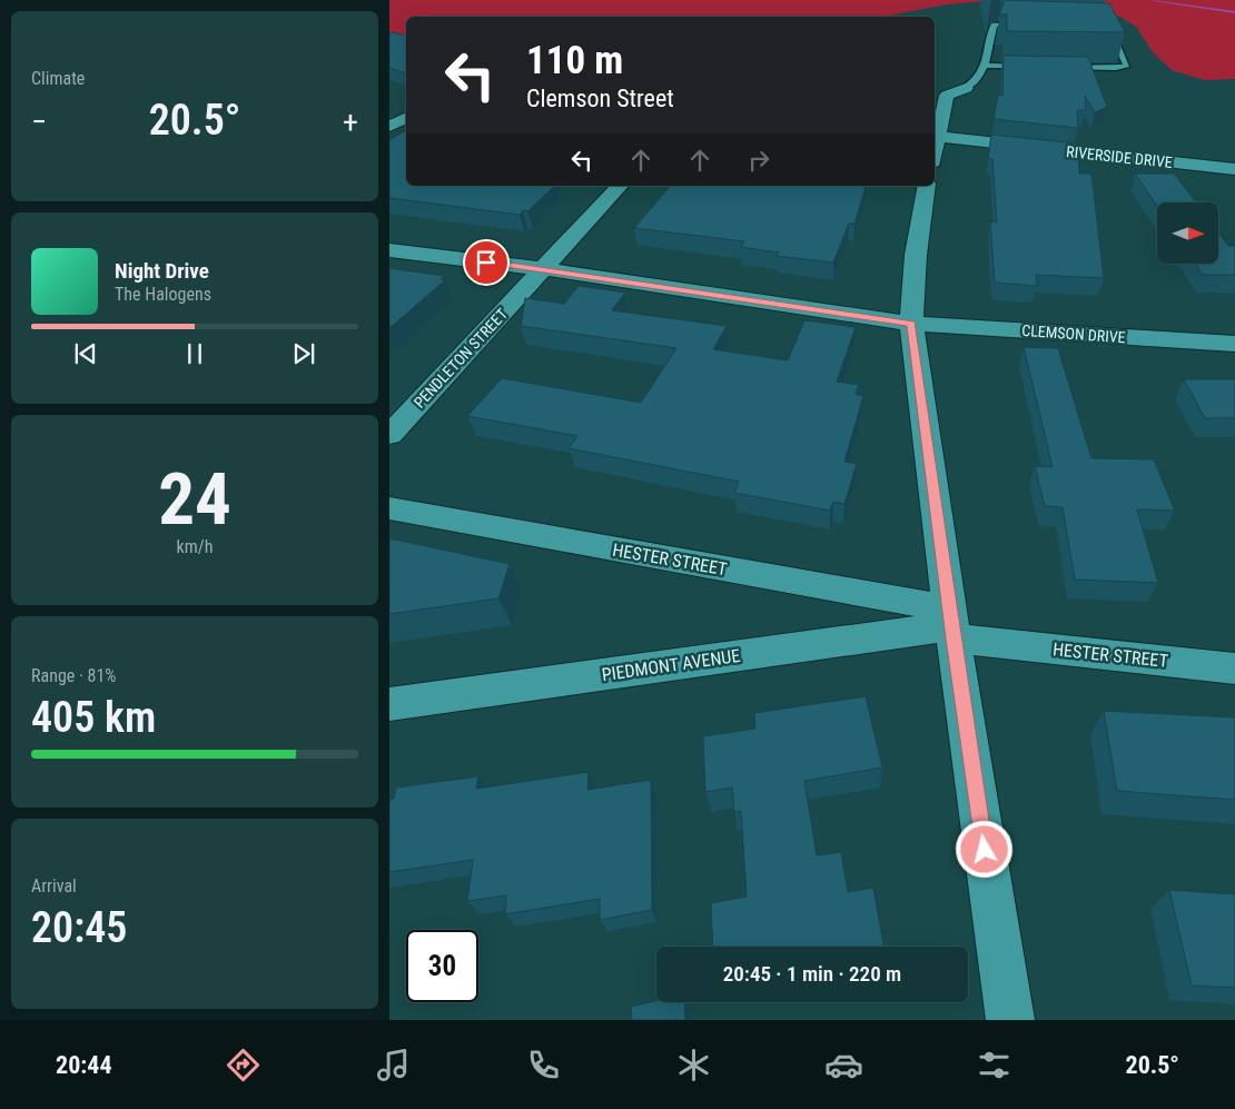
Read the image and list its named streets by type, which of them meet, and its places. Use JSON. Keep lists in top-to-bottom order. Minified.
{"streets":{"street":["RIVERSIDE DRIVE","CLEMSON DRIVE","PENDLETON STREET","HESTER STREET","PIEDMONT AVENUE"]},"crossings":[["CLEMSON DRIVE","PENDLETON STREET"],["HESTER STREET","PIEDMONT AVENUE"]],"north":"right","page":{"tile":["Climate",["24","km/h"],["Range · 81%","405 km"],["Arrival","20:45"]],"turn":["110 m","Clemson Street"],"heat":["−","20.5°","+"],"song":["Night Drive","The Halogens"],"limit":"30","trip":"20:45 · 1 min · 220 m","tabs":["20:44","20.5°"]}}
